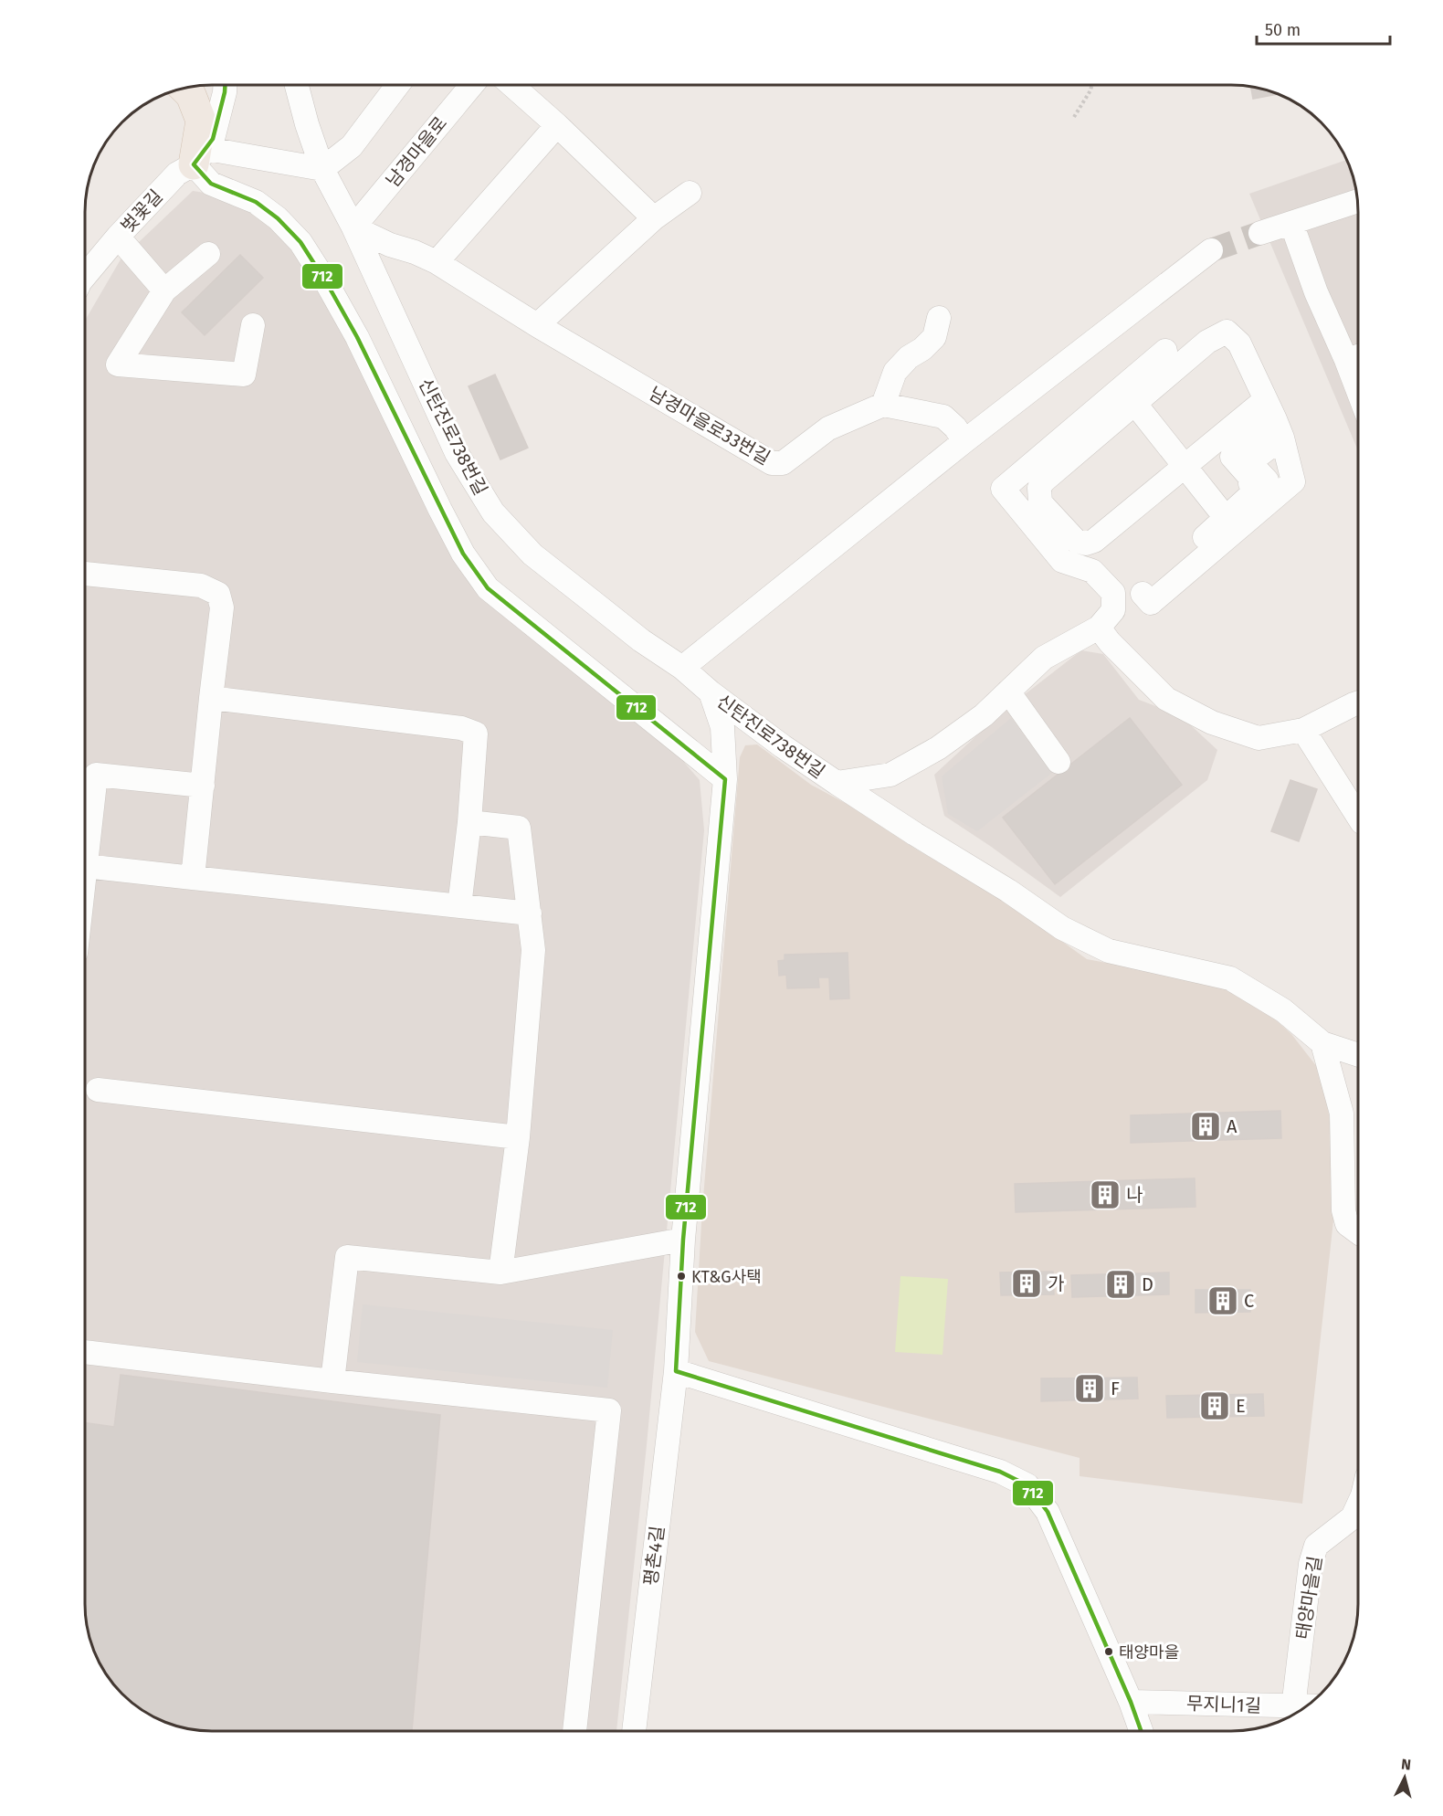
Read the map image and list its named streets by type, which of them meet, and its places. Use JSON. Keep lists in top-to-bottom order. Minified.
{"streets":{"street":["남경마을로","벚꽃길","남경마을로33번길","신탄진로738번길","평촌4길","태양마을길","무지니1길"]},"crossings":[["남경마을로","신탄진로738번길"],["신탄진로738번길","평촌4길"],["태양마을길","무지니1길"]],"places":{"building":["A","나","가","D","C","F","E"],"other":["KT&G사택","태양마을"]},"lines":["transit line 712"],"scale_bar":"50 m","north":"top"}
